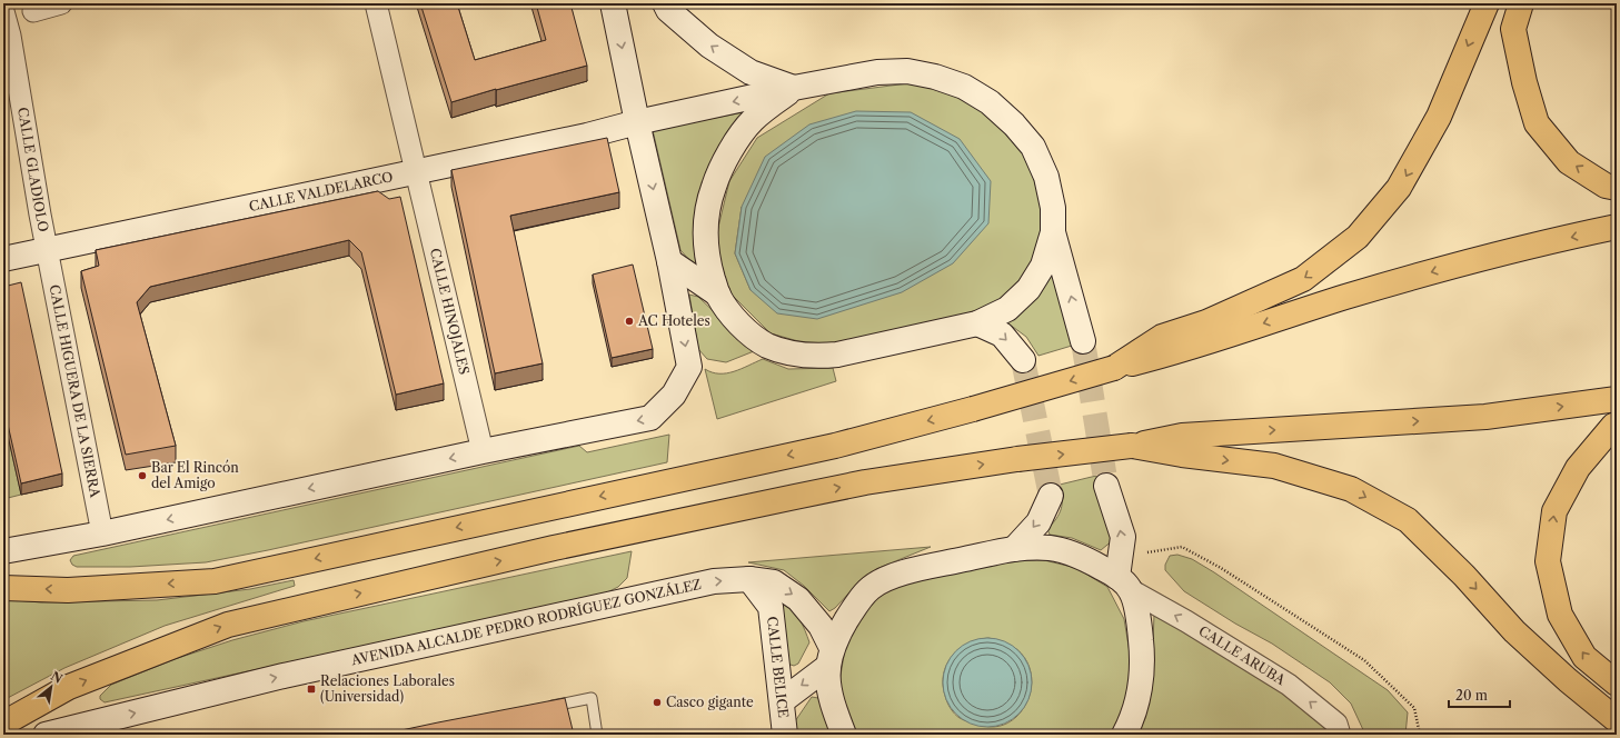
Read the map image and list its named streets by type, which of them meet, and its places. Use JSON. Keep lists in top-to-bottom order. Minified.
{"streets":{"street":["CALLE GLADIOLO","CALLE VALDELARCO","CALLE HINOJALES","CALLE HIGUERA DE LA SIERRA","AVENIDA ALCALDE PEDRO RODRÍGUEZ GONZÁLEZ","CALLE ARUBA","CALLE BELICE"]},"crossings":[["CALLE GLADIOLO","CALLE VALDELARCO"],["CALLE GLADIOLO","CALLE HIGUERA DE LA SIERRA"],["CALLE VALDELARCO","CALLE HINOJALES"],["CALLE VALDELARCO","CALLE HIGUERA DE LA SIERRA"],["AVENIDA ALCALDE PEDRO RODRÍGUEZ GONZÁLEZ","CALLE BELICE"]],"one_way":["CALLE ARUBA"],"places":{"other":["AC Hoteles","Bar El Rincón del Amigo","Casco gigante"],"transit":["Relaciones Laborales (Universidad)"]},"scale_bar":"20 m","north":"top right"}
